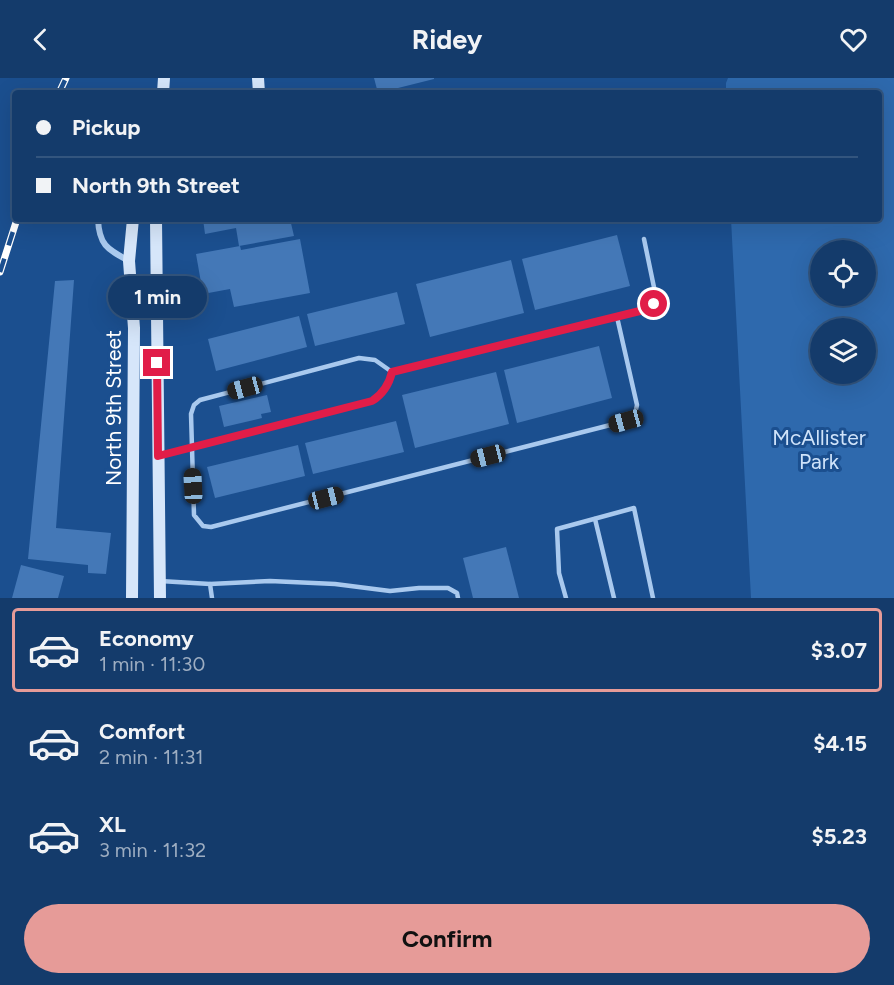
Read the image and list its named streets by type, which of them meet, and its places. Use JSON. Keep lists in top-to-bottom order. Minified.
{"streets":{"main road":["North 9th Street"]},"parks":["McAllister Park"],"page":{"header":"Ridey","banner":["Pickup","North 9th Street"],"bubble":"1 min","list":[{"name":"Economy","note":"1 min · 11:30","value":"$3.07"},{"name":"Comfort","note":"2 min · 11:31","value":"$4.15"},{"name":"XL","note":"3 min · 11:32","value":"$5.23"}],"buttons":"Confirm"}}
